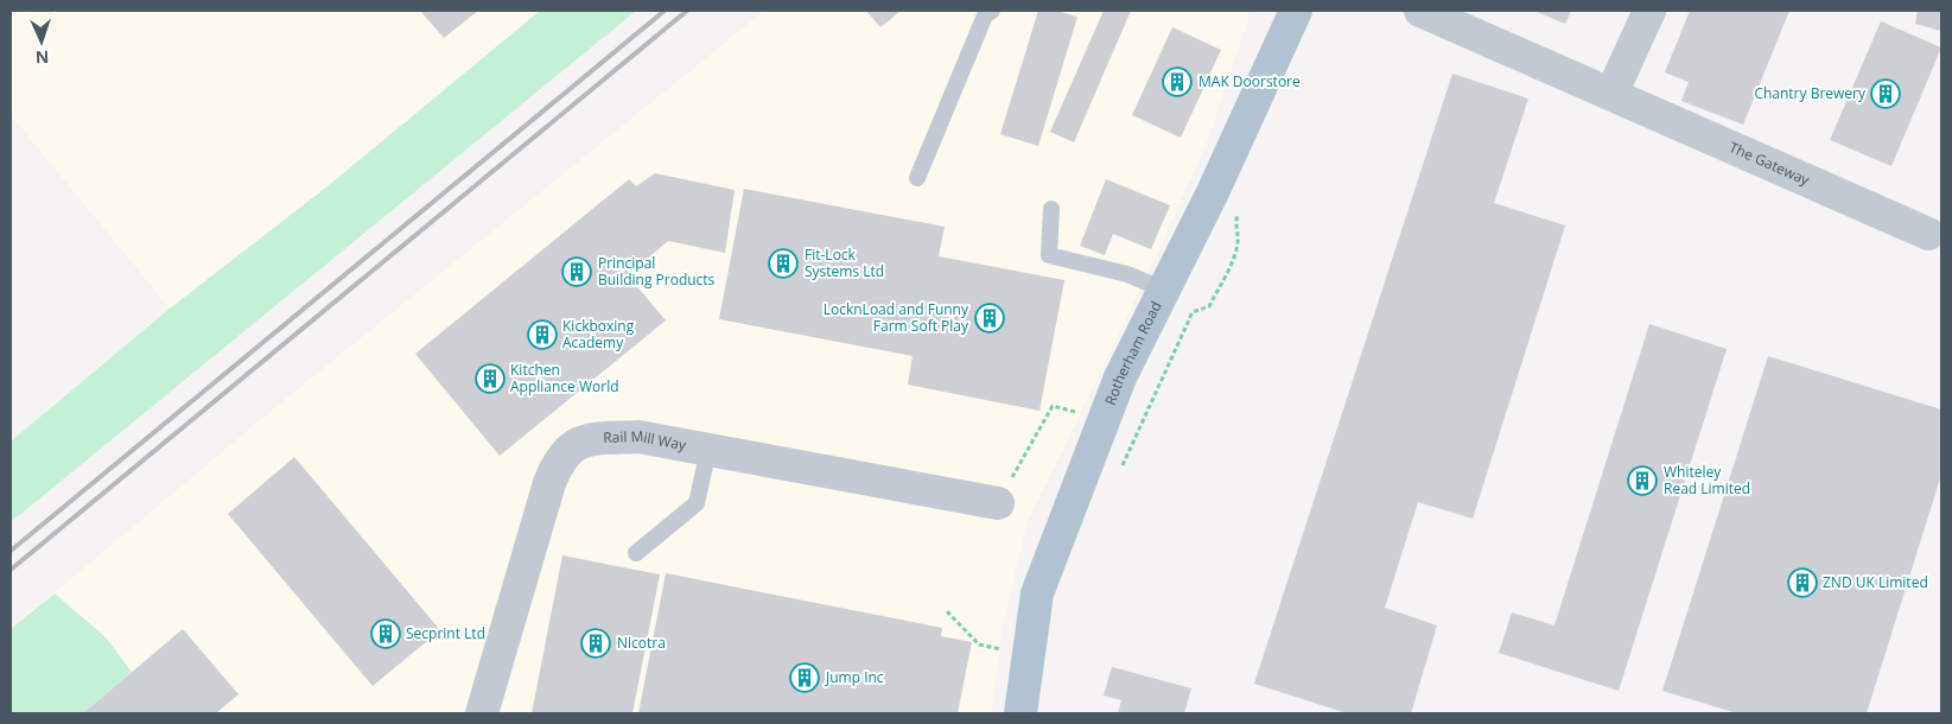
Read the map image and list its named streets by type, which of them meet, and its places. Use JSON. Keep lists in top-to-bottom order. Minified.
{"streets":{"main road":["Rotherham Road"],"street":["The Gateway","Rail Mill Way"]},"places":{"building":["MAK Doorstore","Chantry Brewery","Fit-Lock Systems Ltd","Principal Building Products","LocknLoad and Funny Farm Soft Play","Kickboxing Academy","Kitchen Appliance World","Whiteley Read Limited","ZND UK Limited","Secprint Ltd","Nicotra","Jump Inc"]},"north":"bottom"}
